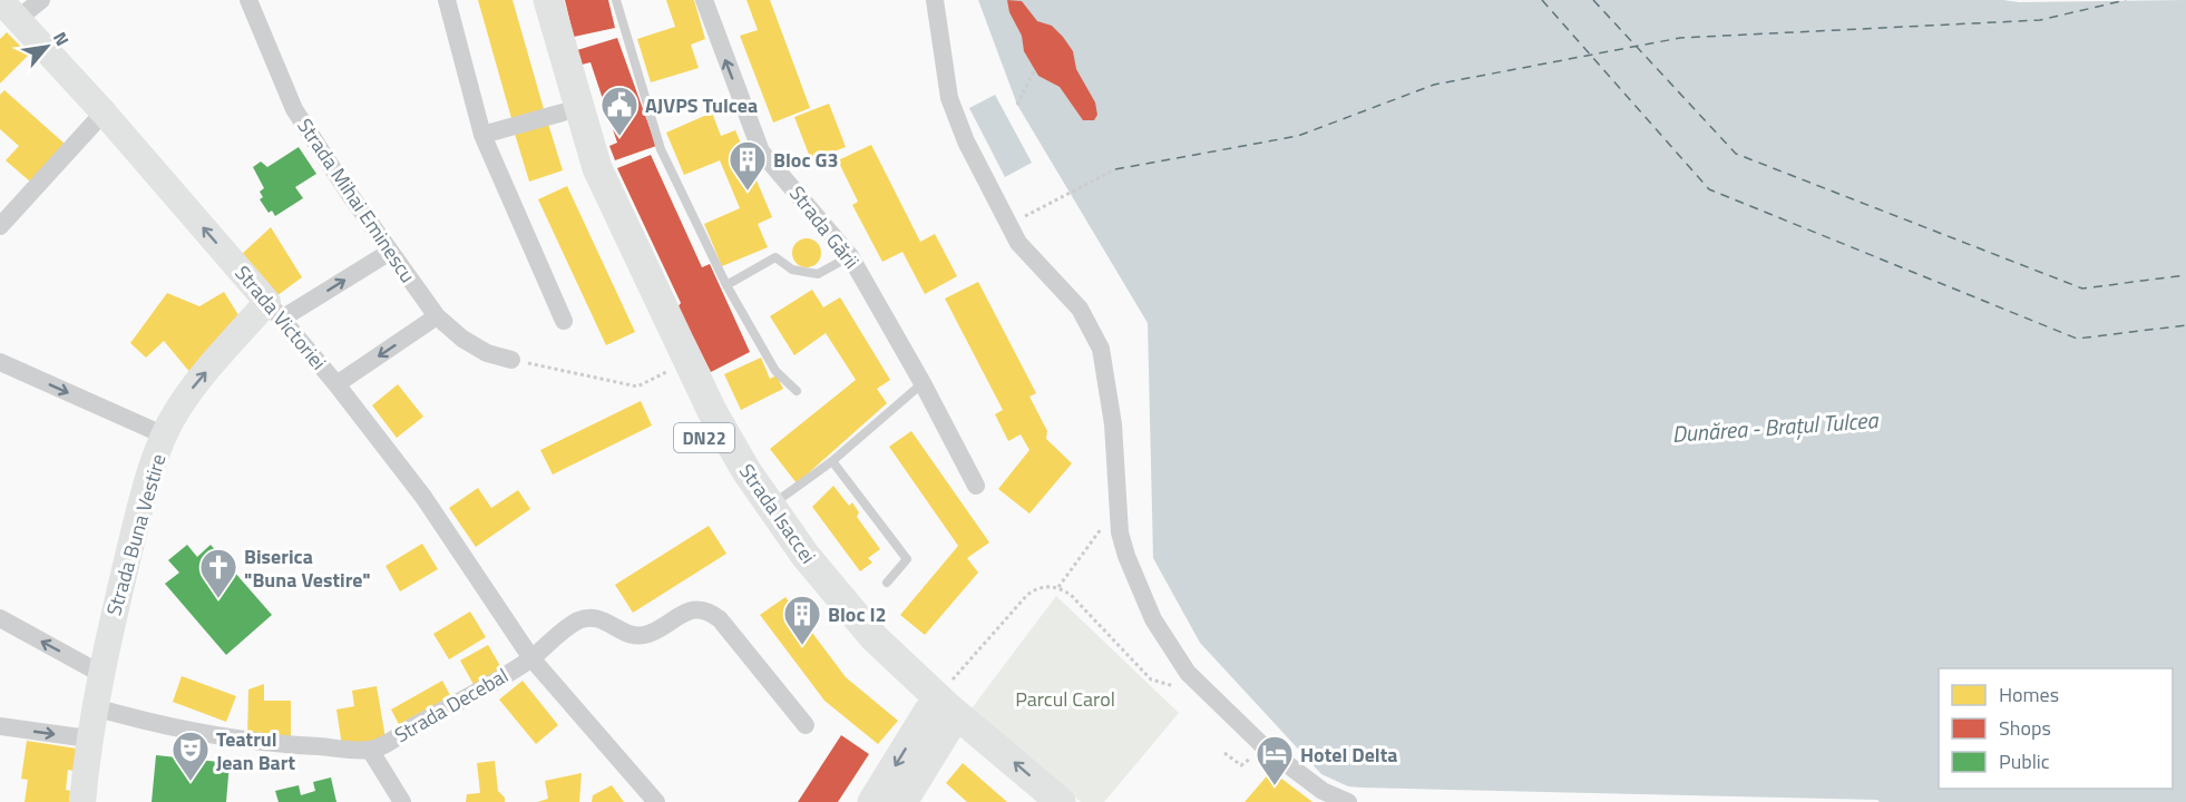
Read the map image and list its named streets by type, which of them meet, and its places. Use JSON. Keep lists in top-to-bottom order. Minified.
{"streets":{"main road":["DN22","Strada Isaccei"],"street":["Strada Mihai Eminescu","Strada Gării","Strada Victoriei","Strada Buna Vestire","Strada Decebal"]},"crossings":[["Strada Mihai Eminescu","Strada Buna Vestire"],["Strada Victoriei","Strada Buna Vestire"],["Strada Victoriei","Strada Decebal"]],"one_way":["Strada Gării"],"water":["Dunărea - Brațul Tulcea"],"parks":["Parcul Carol"],"places":{"public building":["AJVPS Tulcea"],"building":["Bloc G3","Bloc I2"],"church":["Biserica \"Buna Vestire\""],"theatre":["Teatrul Jean Bart"],"hotel":["Hotel Delta"]},"legend":["Homes","Shops","Public"],"north":"top right"}
